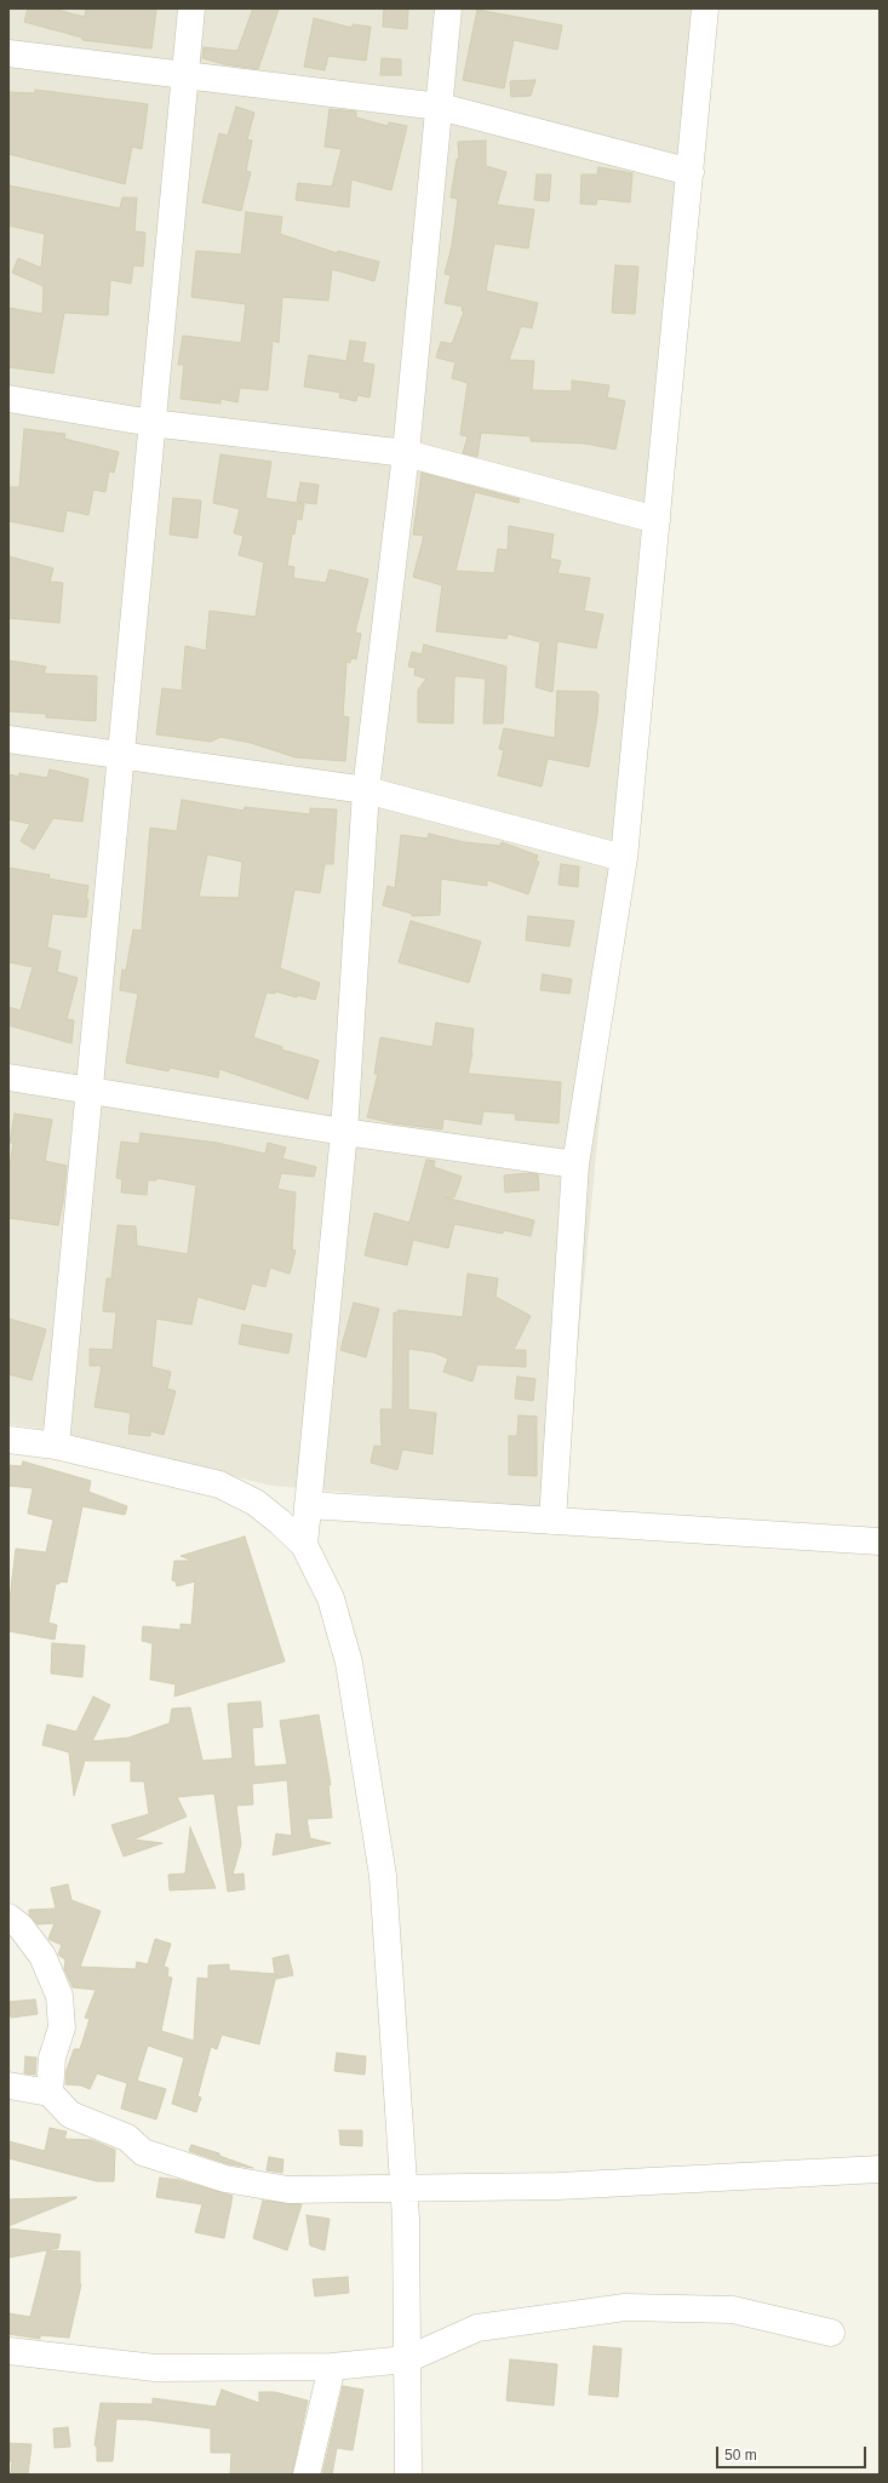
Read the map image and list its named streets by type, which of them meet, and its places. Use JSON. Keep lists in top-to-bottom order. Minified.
{"scale_bar":"50 m"}
